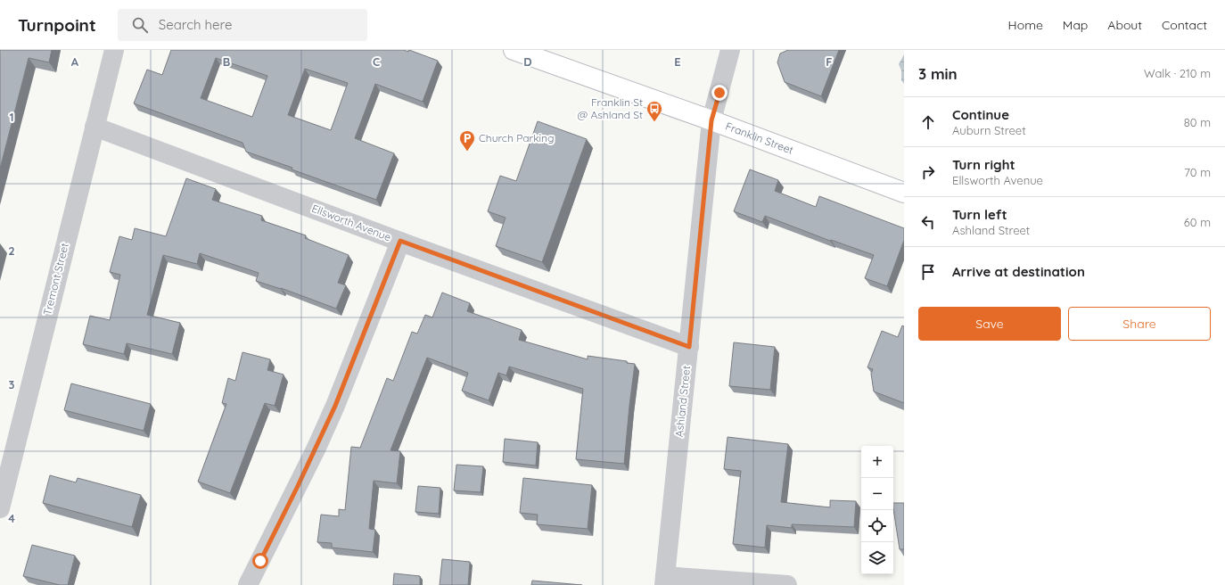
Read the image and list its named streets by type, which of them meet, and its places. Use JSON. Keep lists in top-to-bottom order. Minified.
{"streets":{"main road":["Franklin Street"],"street":["Ellsworth Avenue","Tremont Street","Ashland Street"]},"crossings":[["Franklin Street","Ashland Street"],["Ellsworth Avenue","Tremont Street"],["Ellsworth Avenue","Ashland Street"]],"places":{"bus stop":["Franklin St @ Ashland St"],"parking":["Church Parking"]},"page":{"header":"Turnpoint","search":"Search here","nav":["Home","Map","About","Contact"],"heading":["3 min","Walk · 210 m"],"list":[["Continue","Auburn Street","80 m"],["Turn right","Ellsworth Avenue","70 m"],["Turn left","Ashland Street","60 m"],"Arrive at destination"],"buttons":["Save","Share"],"map_buttons":["+","−"]},"grid":{"columns":["A","B","C","D","E","F"],"rows":["1","2","3","4"]}}
